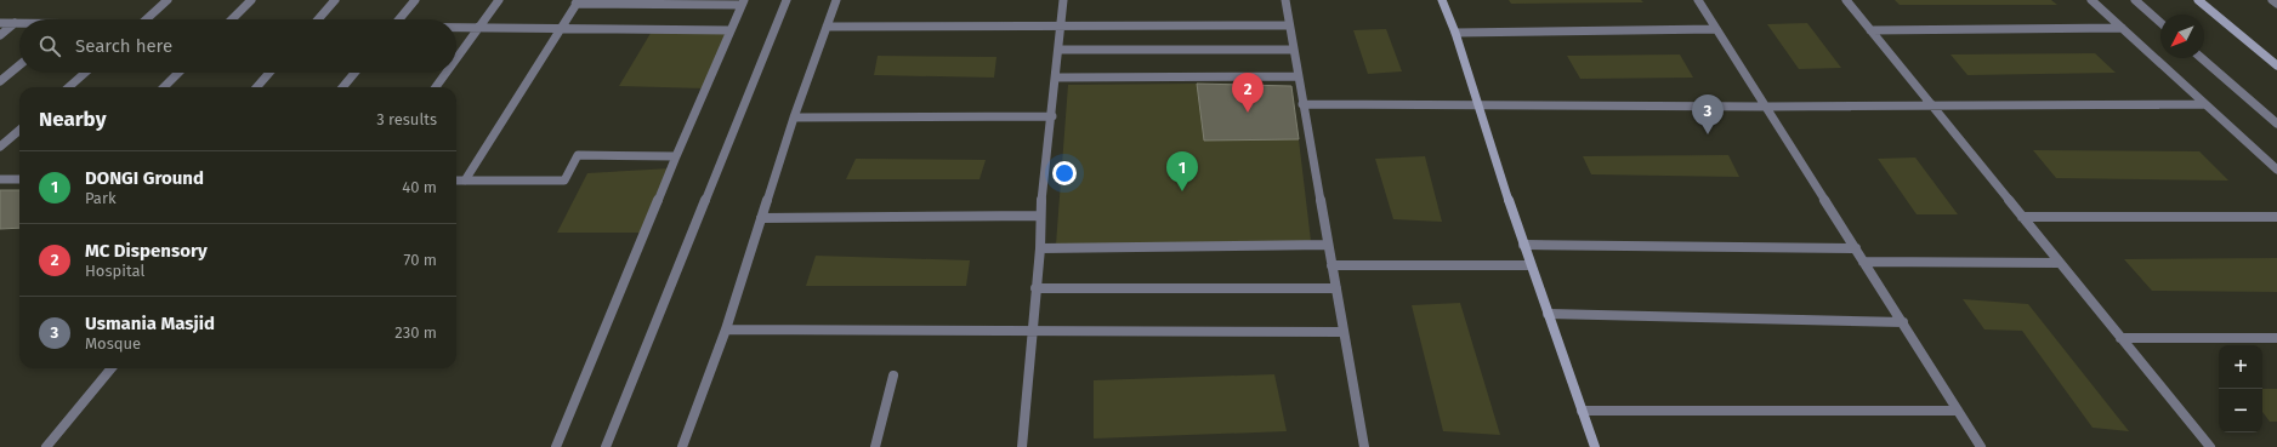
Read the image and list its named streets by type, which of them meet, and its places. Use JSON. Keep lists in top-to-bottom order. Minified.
{"north":"bottom left","page":{"search":"Search here","pins":["2","3","1"],"heading":["Nearby","3 results"],"list":[{"mark":"1","name":"DONGI Ground","note":"Park","value":"40 m"},{"mark":"2","name":"MC Dispensory","note":"Hospital","value":"70 m"},{"mark":"3","name":"Usmania Masjid","note":"Mosque","value":"230 m"}],"map_buttons":["+","−"]}}
